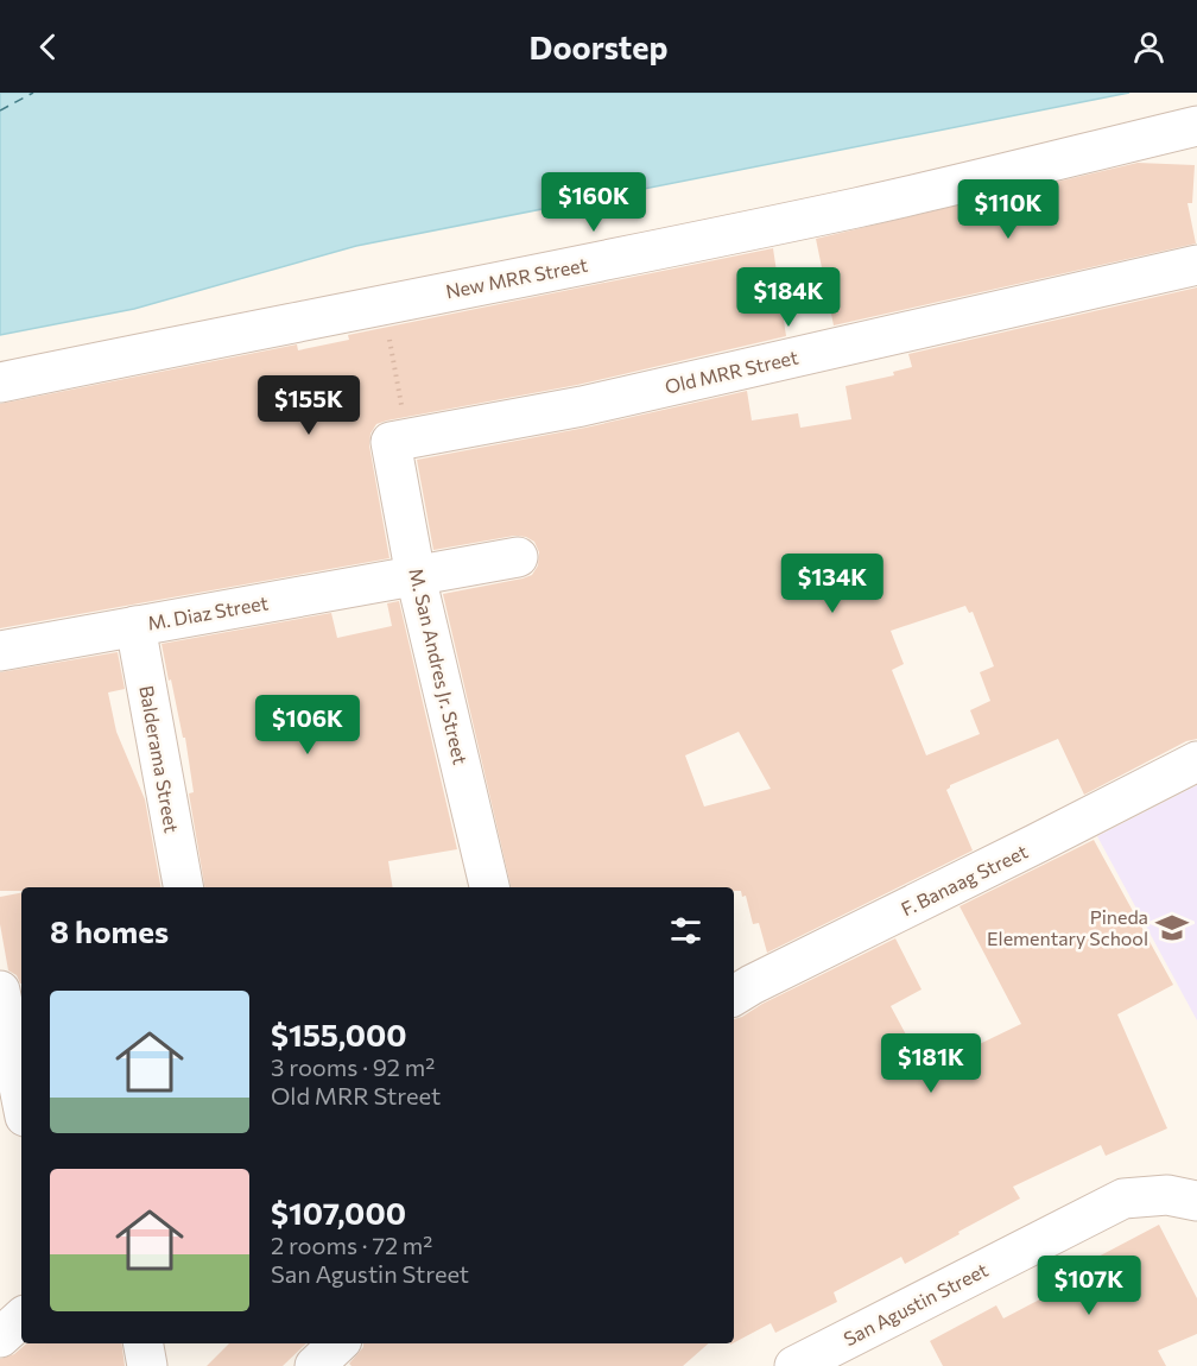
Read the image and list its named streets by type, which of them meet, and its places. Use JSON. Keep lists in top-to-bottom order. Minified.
{"streets":{"street":["New MRR Street","Old MRR Street","M. Diaz Street","M. San Andres Jr. Street","Balderama Street","F. Banaag Street","San Agustin Street"]},"crossings":[["Old MRR Street","M. San Andres Jr. Street"],["M. Diaz Street","M. San Andres Jr. Street"],["M. Diaz Street","Balderama Street"]],"places":{"school or university":["Pineda Elementary School"]},"page":{"header":"Doorstep","price":["$160K","$110K","$184K","$155K","$134K","$106K","$181K","$107K"],"heading":"8 homes","list":[{"name":"$155,000","note":"3 rooms · 92 m² · Old MRR Street"},{"name":"$107,000","note":"2 rooms · 72 m² · San Agustin Street"}]}}
